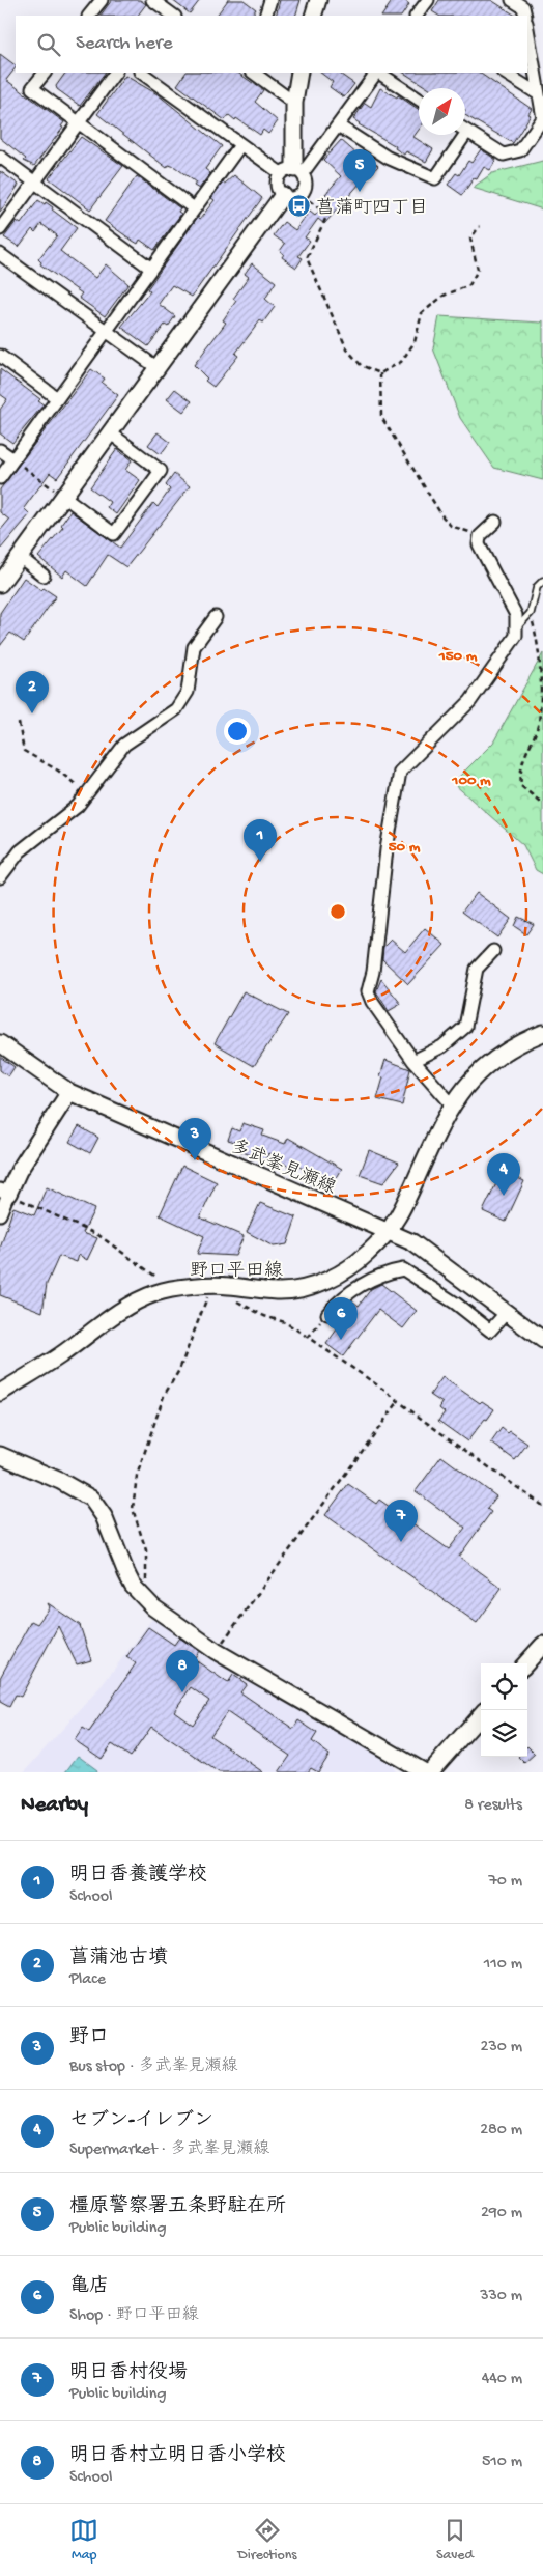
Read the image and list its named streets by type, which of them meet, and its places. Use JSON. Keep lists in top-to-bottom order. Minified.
{"streets":{"street":["多武峯見瀬線","野口平田線"]},"crossings":[["多武峯見瀬線","野口平田線"]],"places":{"bus stop":["菖蒲町四丁目"]},"north":"top right","page":{"search":"Search here","pins":["5","2","1","3","4","6","7","8"],"heading":["Nearby","8 results"],"list":[{"mark":"1","name":"明日香養護学校","note":"School","value":"70 m"},{"mark":"2","name":"菖蒲池古墳","note":"Place","value":"110 m"},{"mark":"3","name":"野口","note":"Bus stop · 多武峯見瀬線","value":"230 m"},{"mark":"4","name":"セブン-イレブン","note":"Supermarket · 多武峯見瀬線","value":"280 m"},{"mark":"5","name":"橿原警察署五条野駐在所","note":"Public building","value":"290 m"},{"mark":"6","name":"亀店","note":"Shop · 野口平田線","value":"330 m"},{"mark":"7","name":"明日香村役場","note":"Public building","value":"440 m"},{"mark":"8","name":"明日香村立明日香小学校","note":"School","value":"510 m"}],"nav":["Map","Directions","Saved"]},"rings":["150 m","100 m","50 m"]}
